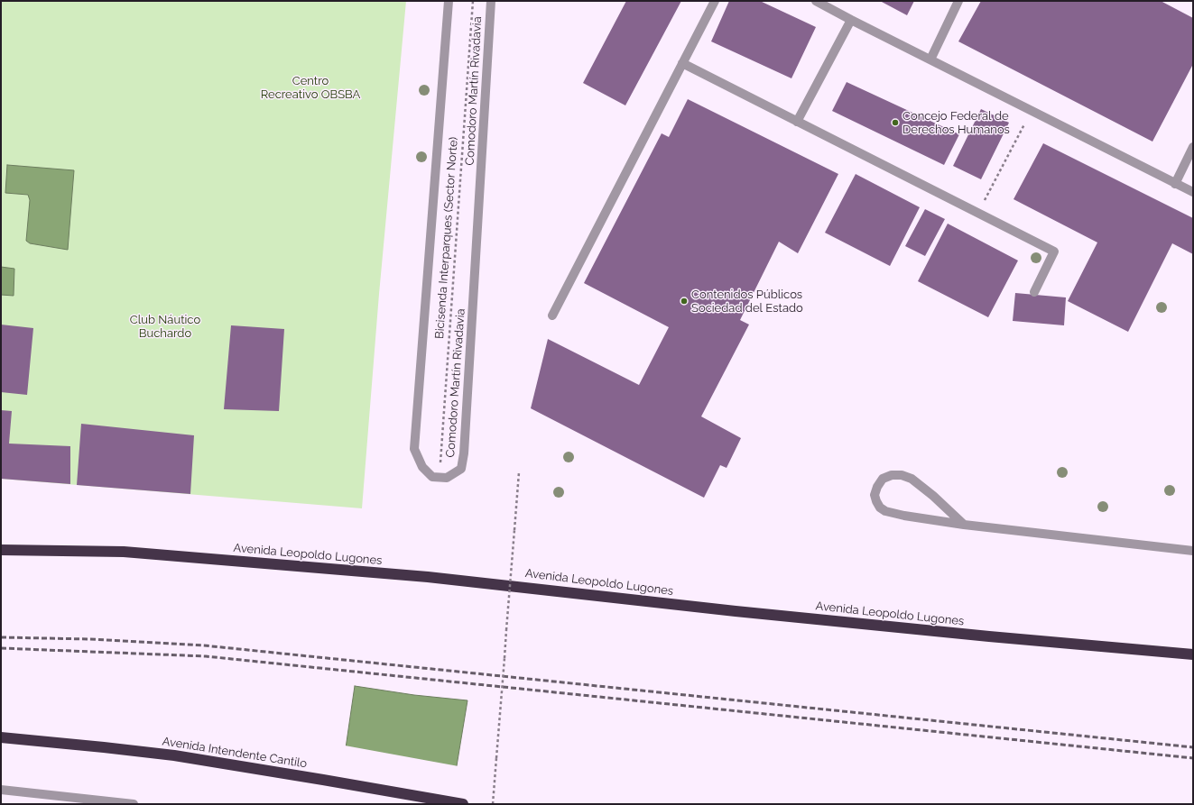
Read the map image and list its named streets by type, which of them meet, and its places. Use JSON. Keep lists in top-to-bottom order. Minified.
{"streets":{"highway":["Avenida Leopoldo Lugones","Avenida Intendente Cantilo"],"street":["Comodoro Martín Rivadavia"],"path":["Bicisenda Interparques (Sector Norte)"]},"crossings":[["Comodoro Martín Rivadavia","Bicisenda Interparques (Sector Norte)"]],"parks":["Centro Recreativo OBSBA","Club Náutico Buchardo"],"places":["Concejo Federal de Derechos Humanos","Contenidos Públicos Sociedad del Estado"]}
